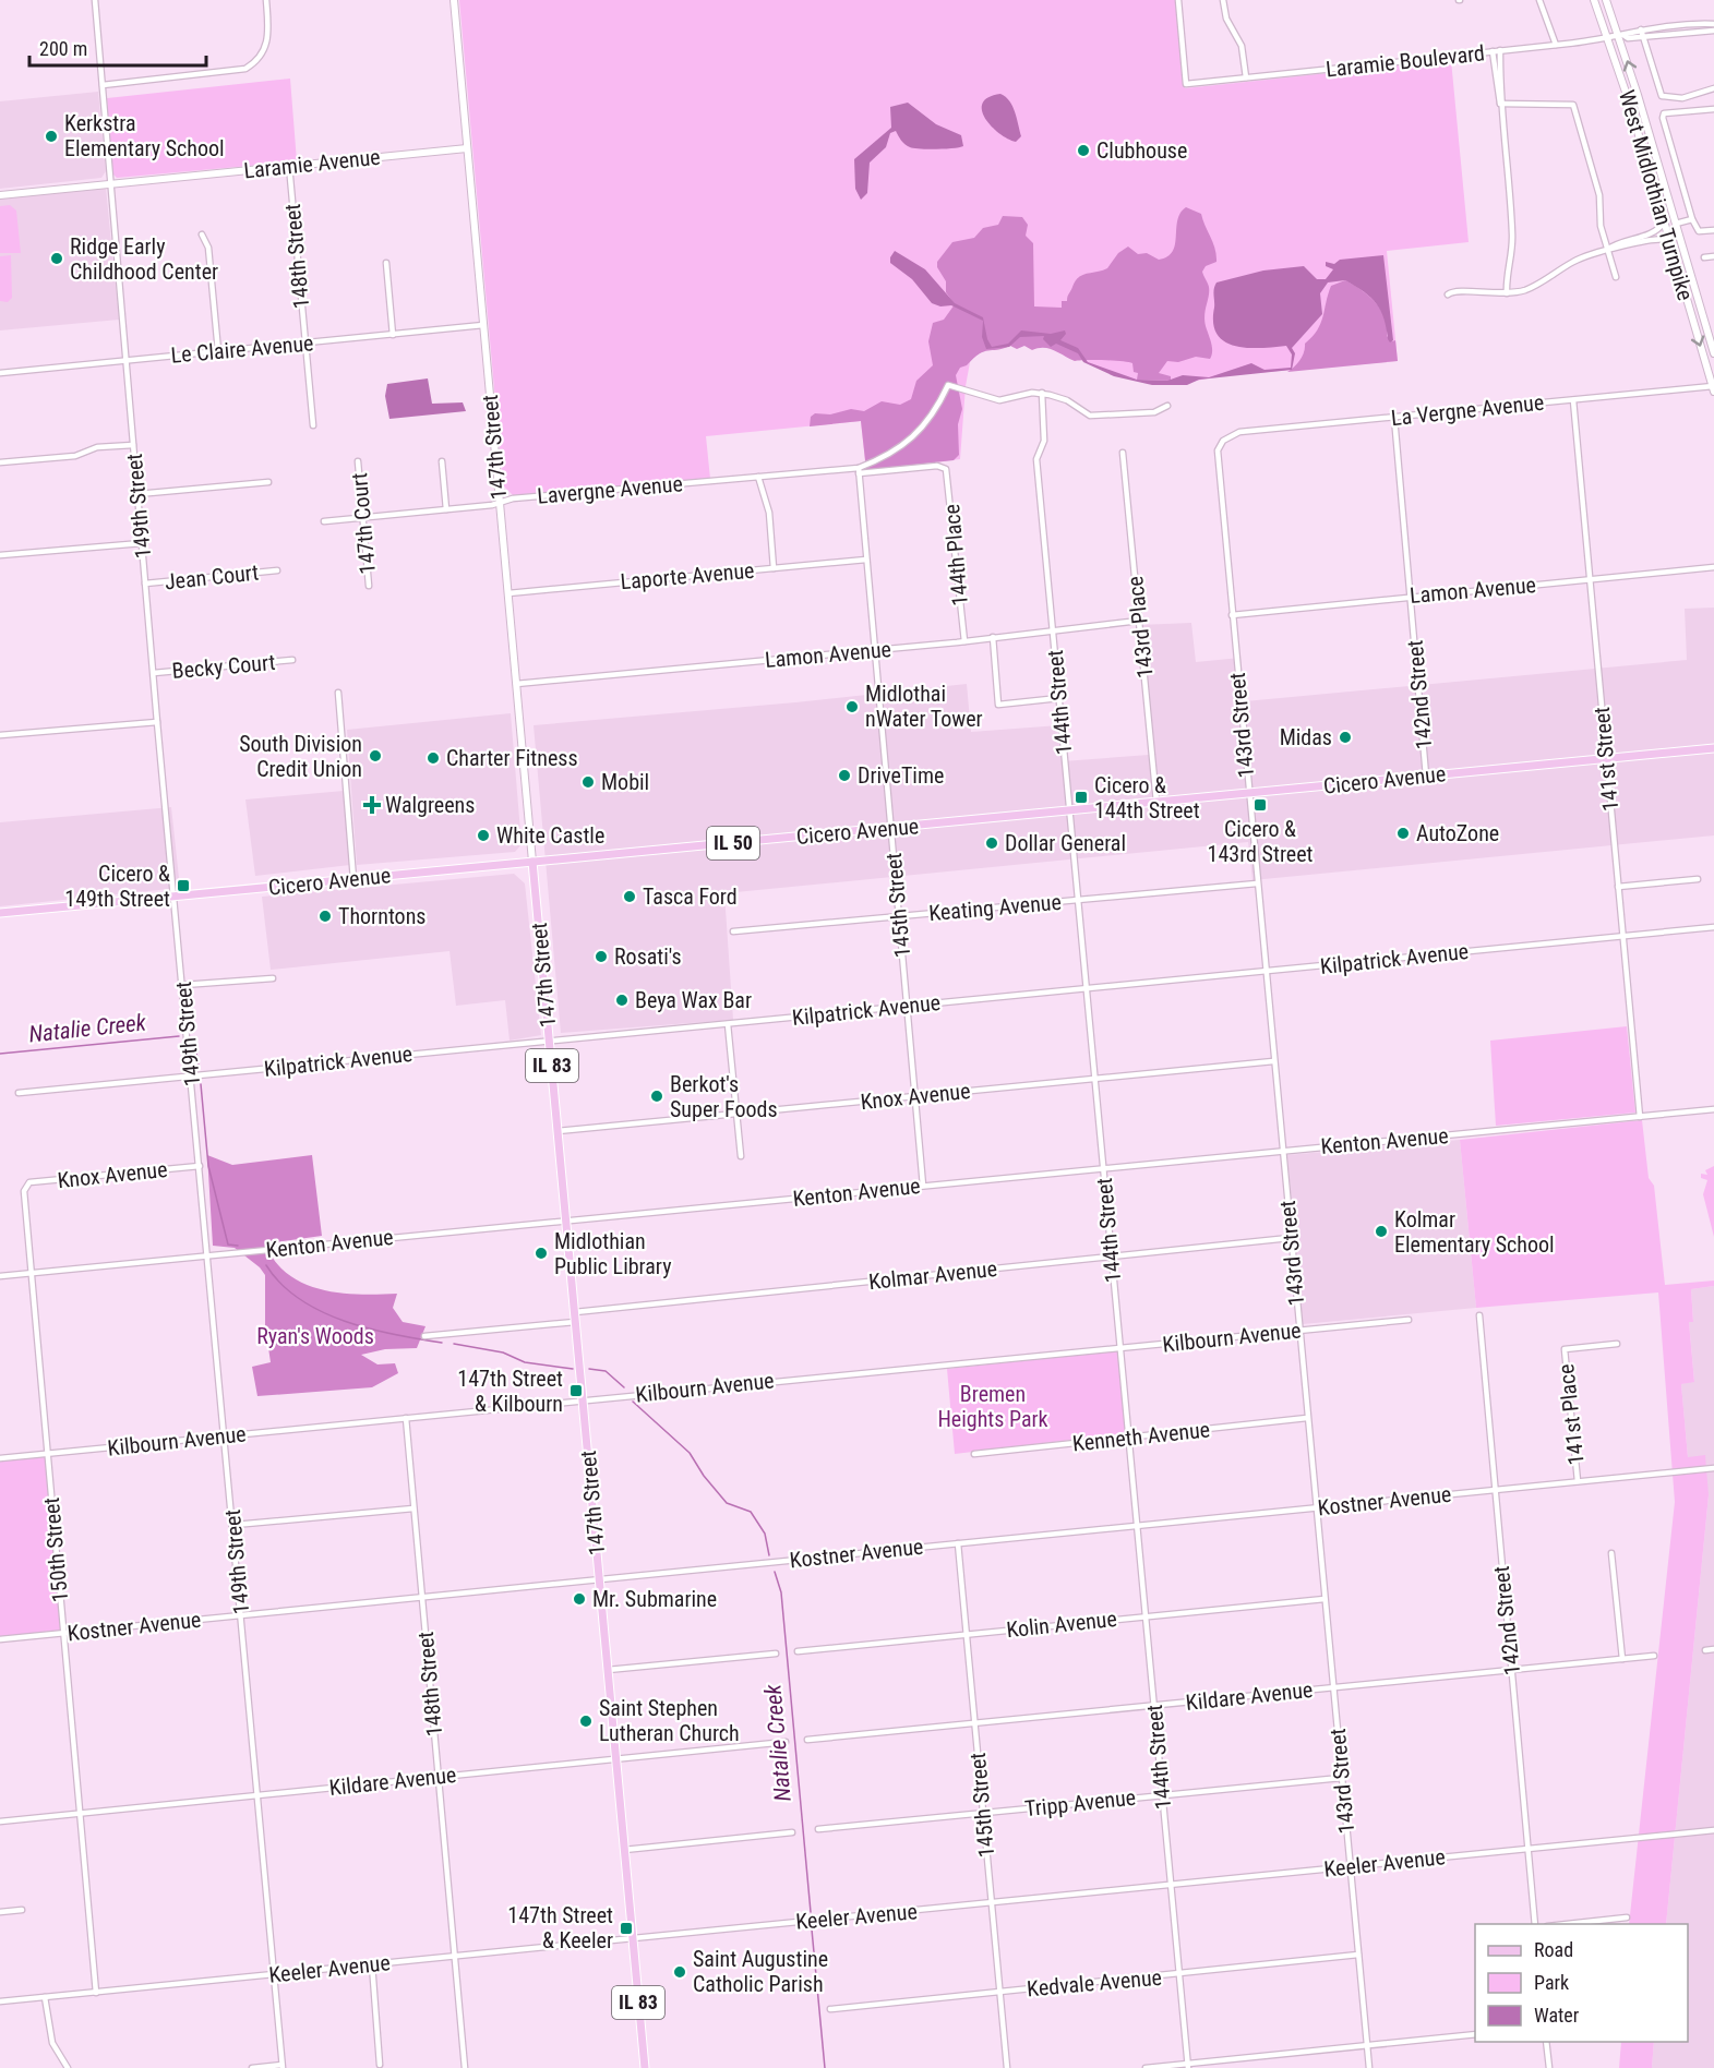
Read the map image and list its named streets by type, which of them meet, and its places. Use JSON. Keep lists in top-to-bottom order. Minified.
{"streets":{"main road":["Laramie Avenue","West Midlothian Turnpike","147th Street","Cicero Avenue","IL 50","IL 83"],"street":["Laramie Boulevard","148th Street","Le Claire Avenue","La Vergne Avenue","Lavergne Avenue","149th Street","147th Court","144th Place","Laporte Avenue","Jean Court","Lamon Avenue","143rd Place","Becky Court","142nd Street","144th Street","143rd Street","141st Street","145th Street","Keating Avenue","Kilpatrick Avenue","Knox Avenue","Kenton Avenue","Kolmar Avenue","Kilbourn Avenue","141st Place","Kenneth Avenue","Kostner Avenue","150th Street","Kolin Avenue","Kildare Avenue","Tripp Avenue","Keeler Avenue","Kedvale Avenue"]},"crossings":[["Laramie Boulevard","West Midlothian Turnpike"],["Laramie Avenue","148th Street"],["Laramie Avenue","147th Street"],["Laramie Avenue","149th Street"],["West Midlothian Turnpike","La Vergne Avenue"],["148th Street","Le Claire Avenue"],["148th Street","Kilbourn Avenue"],["148th Street","Kostner Avenue"],["148th Street","Kildare Avenue"],["148th Street","Keeler Avenue"],["Le Claire Avenue","147th Street"],["Le Claire Avenue","149th Street"],["La Vergne Avenue","142nd Street"],["La Vergne Avenue","143rd Street"],["La Vergne Avenue","141st Street"],["147th Street","Lavergne Avenue"],["147th Street","Laporte Avenue"],["147th Street","Lamon Avenue"],["147th Street","Cicero Avenue"],["147th Street","Kilpatrick Avenue"],["147th Street","Knox Avenue"],["147th Street","Kenton Avenue"],["147th Street","Kolmar Avenue"],["147th Street","Kilbourn Avenue"],["147th Street","Kostner Avenue"],["147th Street","Kildare Avenue"],["147th Street","Keeler Avenue"],["Lavergne Avenue","147th Court"],["Lavergne Avenue","144th Place"],["Lavergne Avenue","145th Street"],["149th Street","Jean Court"],["149th Street","Becky Court"],["149th Street","Cicero Avenue"],["149th Street","Kilpatrick Avenue"],["149th Street","Knox Avenue"],["149th Street","Kenton Avenue"],["149th Street","Kilbourn Avenue"],["149th Street","Kostner Avenue"],["149th Street","Kildare Avenue"],["149th Street","Keeler Avenue"],["144th Place","Lamon Avenue"],["Laporte Avenue","145th Street"],["Lamon Avenue","143rd Place"],["Lamon Avenue","142nd Street"],["Lamon Avenue","144th Street"],["Lamon Avenue","143rd Street"],["Lamon Avenue","141st Street"],["Lamon Avenue","145th Street"],["143rd Place","Cicero Avenue"],["142nd Street","Cicero Avenue"],["142nd Street","Kostner Avenue"],["142nd Street","Kildare Avenue"],["142nd Street","Keeler Avenue"],["144th Street","Cicero Avenue"],["144th Street","Keating Avenue"],["144th Street","Kilpatrick Avenue"],["144th Street","Knox Avenue"],["144th Street","Kenton Avenue"],["144th Street","Kolmar Avenue"],["144th Street","Kilbourn Avenue"],["144th Street","Kenneth Avenue"],["144th Street","Kostner Avenue"],["144th Street","Kolin Avenue"],["144th Street","Kildare Avenue"],["144th Street","Tripp Avenue"],["144th Street","Keeler Avenue"],["144th Street","Kedvale Avenue"],["143rd Street","Cicero Avenue"],["143rd Street","Keating Avenue"],["143rd Street","Kilpatrick Avenue"],["143rd Street","Knox Avenue"],["143rd Street","Kenton Avenue"],["143rd Street","Kolmar Avenue"],["143rd Street","Kilbourn Avenue"],["143rd Street","Kenneth Avenue"],["143rd Street","Kostner Avenue"],["143rd Street","Kolin Avenue"],["143rd Street","Kildare Avenue"],["143rd Street","Tripp Avenue"],["143rd Street","Keeler Avenue"],["143rd Street","Kedvale Avenue"],["141st Street","Cicero Avenue"],["141st Street","Kilpatrick Avenue"],["141st Street","Kenton Avenue"],["Cicero Avenue","145th Street"],["145th Street","Keating Avenue"],["145th Street","Kilpatrick Avenue"],["145th Street","Knox Avenue"],["145th Street","Kenton Avenue"],["145th Street","Kostner Avenue"],["145th Street","Kolin Avenue"],["145th Street","Kildare Avenue"],["145th Street","Tripp Avenue"],["145th Street","Keeler Avenue"],["145th Street","Kedvale Avenue"],["Knox Avenue","150th Street"],["Kenton Avenue","150th Street"],["Kilbourn Avenue","150th Street"],["141st Place","Kostner Avenue"],["Kostner Avenue","150th Street"],["150th Street","Kildare Avenue"],["150th Street","Keeler Avenue"]],"water":["Natalie Creek"],"parks":["Ryan's Woods","Bremen Heights Park"],"places":{"other":["Kerkstra Elementary School","Clubhouse","Ridge Early Childhood Center","Midlothai nWater Tower","Midas","South Division Credit Union","Charter Fitness","DriveTime","Mobil","AutoZone","White Castle","Dollar General","Tasca Ford","Thorntons","Rosati's","Beya Wax Bar","Berkot's Super Foods","Kolmar Elementary School","Midlothian Public Library","Mr. Submarine","Saint Stephen Lutheran Church","Saint Augustine Catholic Parish"],"transit":["Cicero & 144th Street","Cicero & 143rd Street","Cicero & 149th Street","147th Street & Kilbourn","147th Street & Keeler"],"health":["Walgreens"]},"legend":["Road","Park","Water"],"scale_bar":"200 m"}
